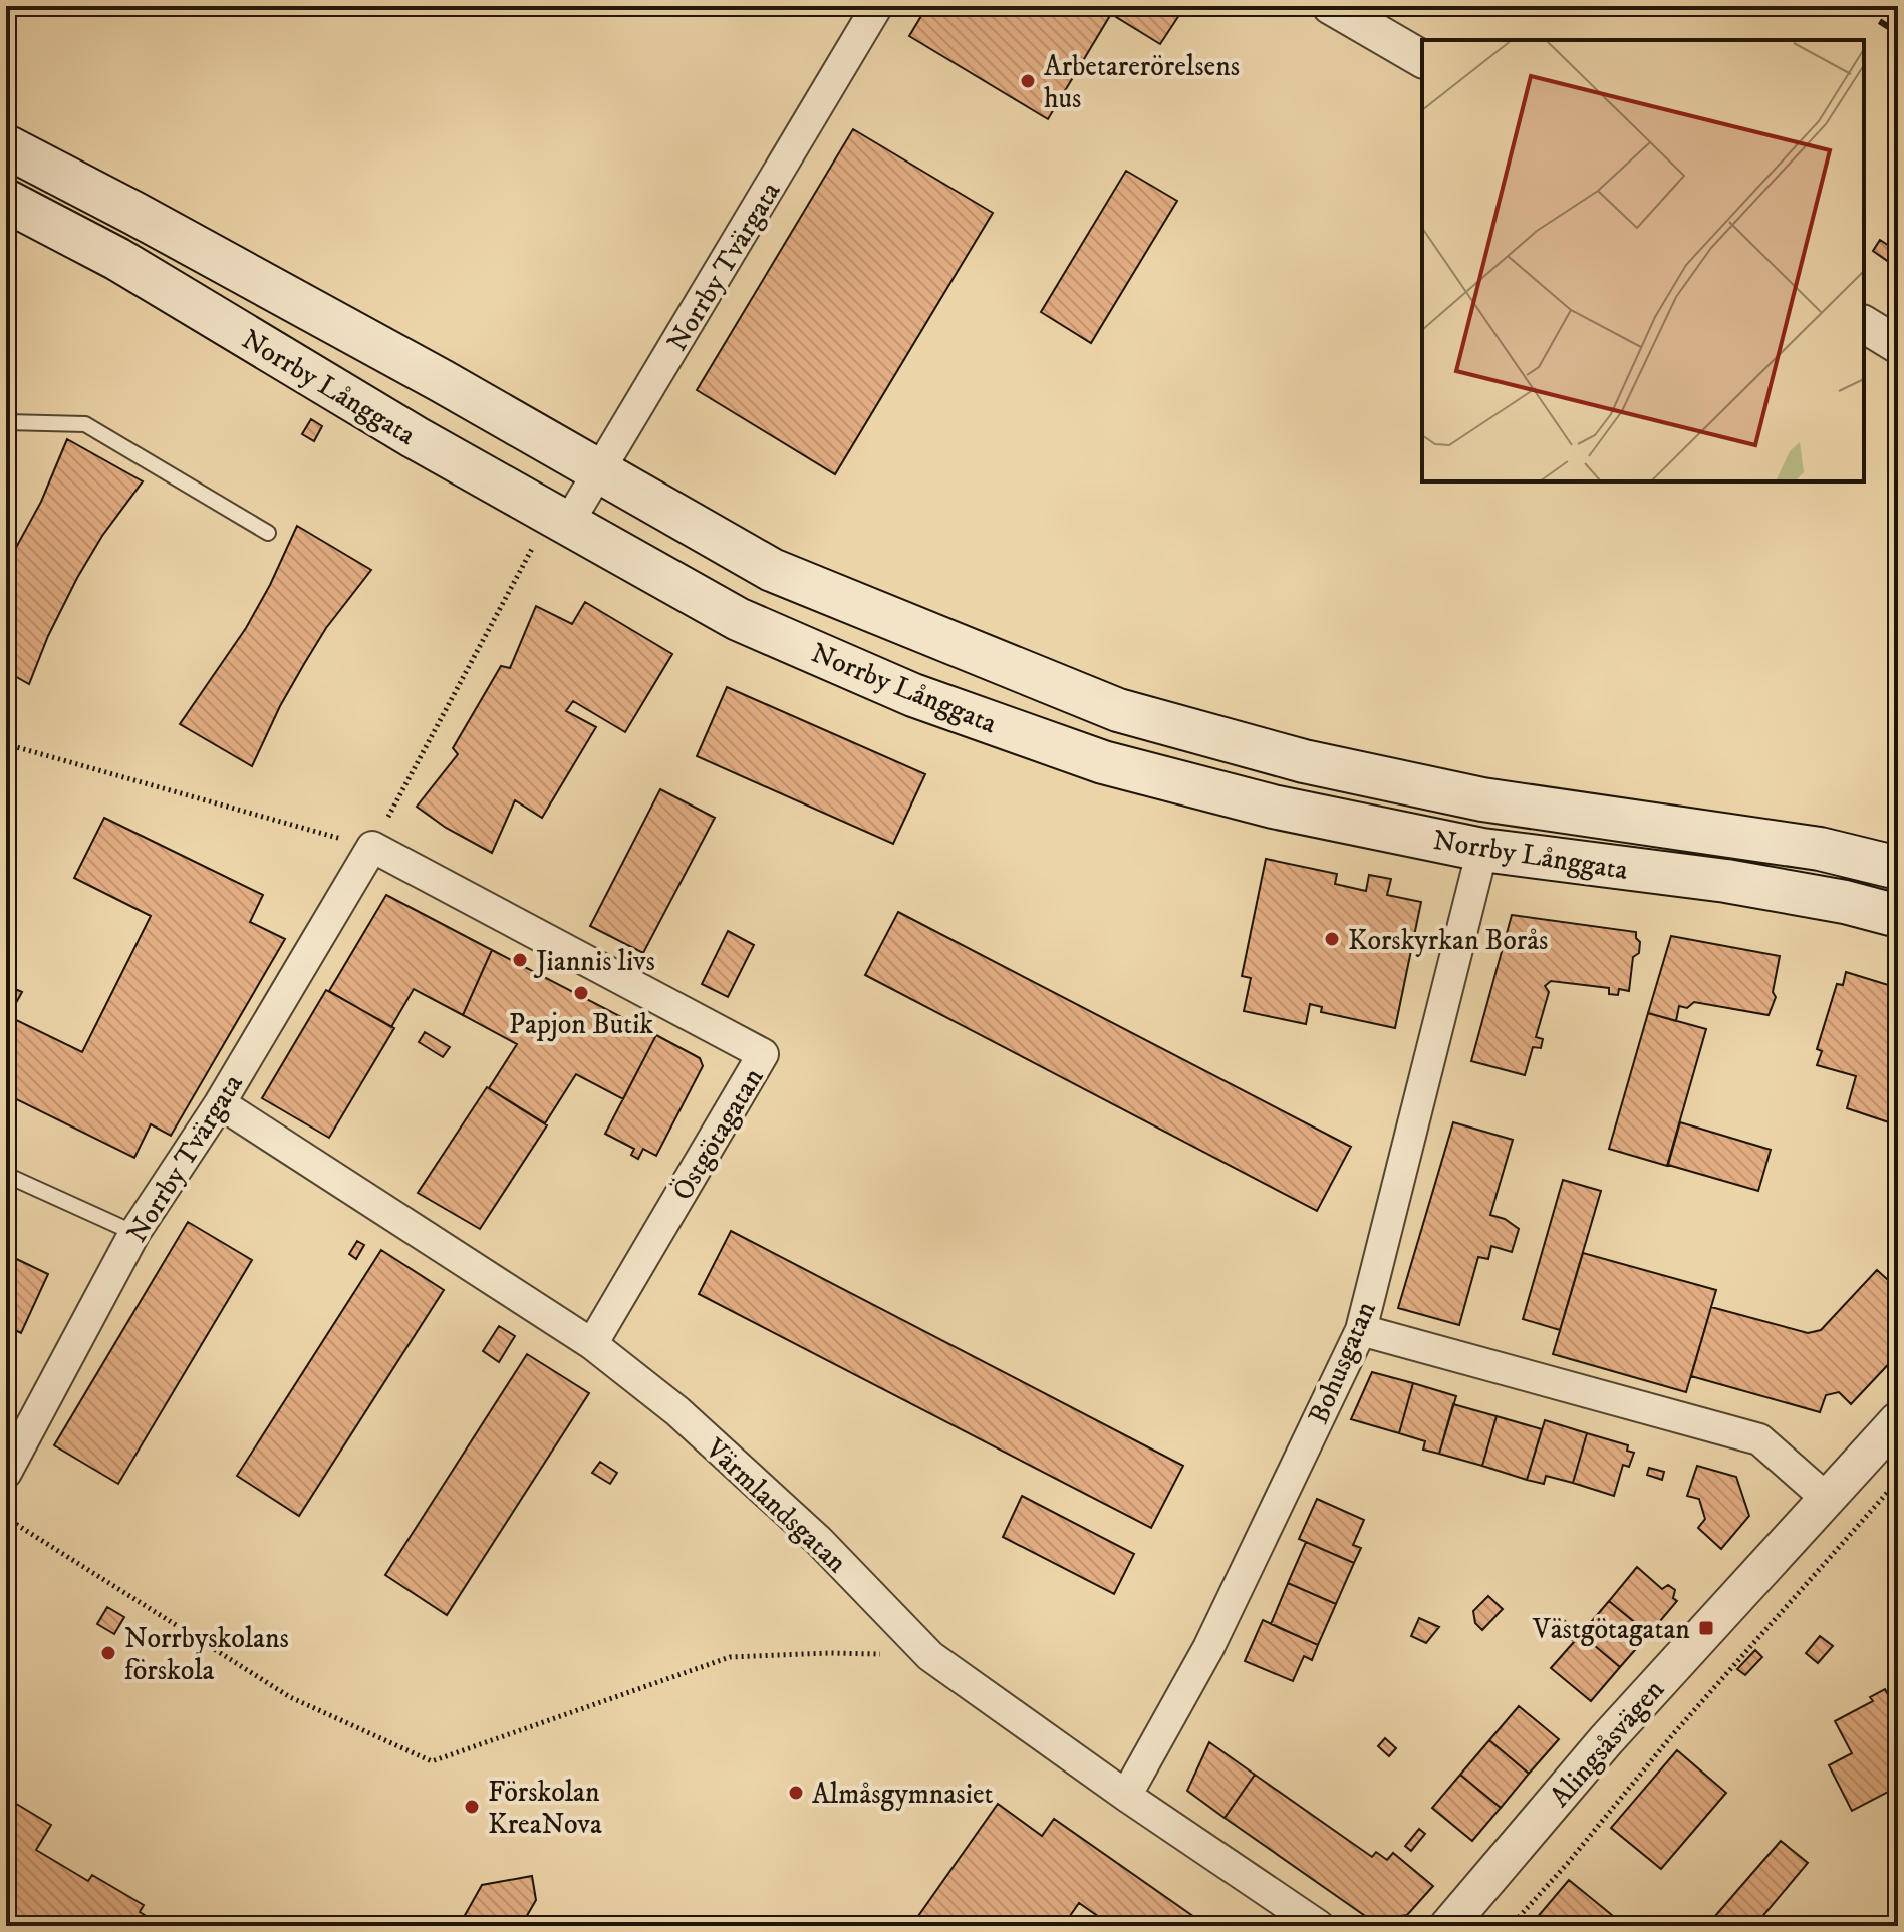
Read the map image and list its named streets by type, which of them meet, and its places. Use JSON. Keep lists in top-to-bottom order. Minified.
{"streets":{"main road":["Norrby Långgata"],"street":["Norrby Tvärgata","Östgötagatan","Bohusgatan","Värmlandsgatan","Alingsåsvägen"]},"crossings":[["Norrby Tvärgata","Norrby Långgata"],["Norrby Tvärgata","Östgötagatan"],["Norrby Tvärgata","Värmlandsgatan"],["Norrby Långgata","Bohusgatan"],["Östgötagatan","Värmlandsgatan"],["Bohusgatan","Värmlandsgatan"]],"places":{"other":["Arbetarerörelsens hus","Korskyrkan Borås","Jiannis livs","Papjon Butik","Norrbyskolans förskola","Almåsgymnasiet","Förskolan KreaNova"],"transit":["Västgötagatan"]}}
